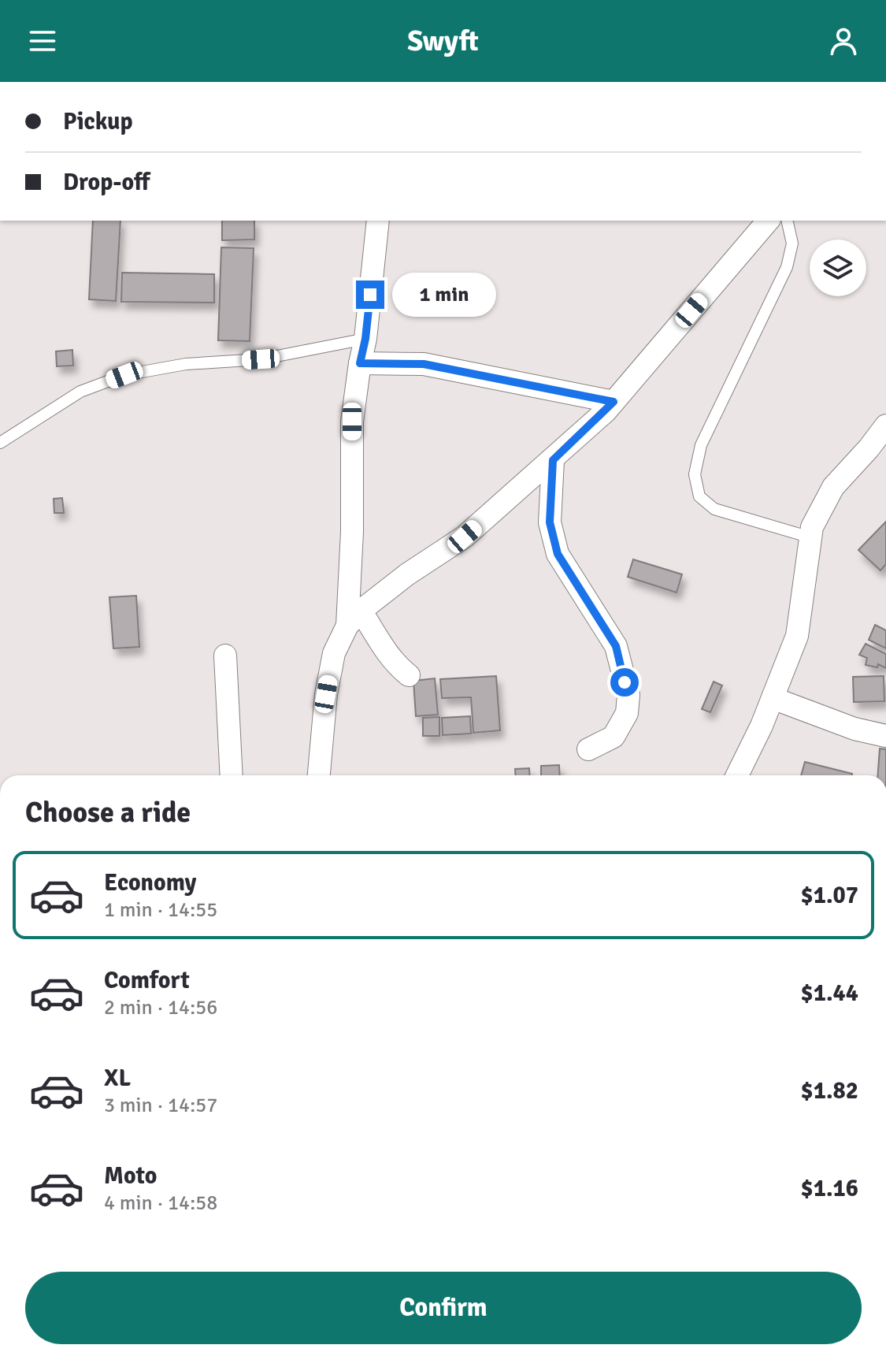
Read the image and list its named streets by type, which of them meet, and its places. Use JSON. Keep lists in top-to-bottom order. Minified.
{"page":{"header":"Swyft","banner":["Pickup","Drop-off"],"bubble":"1 min","heading":"Choose a ride","list":[{"name":"Economy","note":"1 min · 14:55","value":"$1.07"},{"name":"Comfort","note":"2 min · 14:56","value":"$1.44"},{"name":"XL","note":"3 min · 14:57","value":"$1.82"},{"name":"Moto","note":"4 min · 14:58","value":"$1.16"}],"buttons":"Confirm"}}
